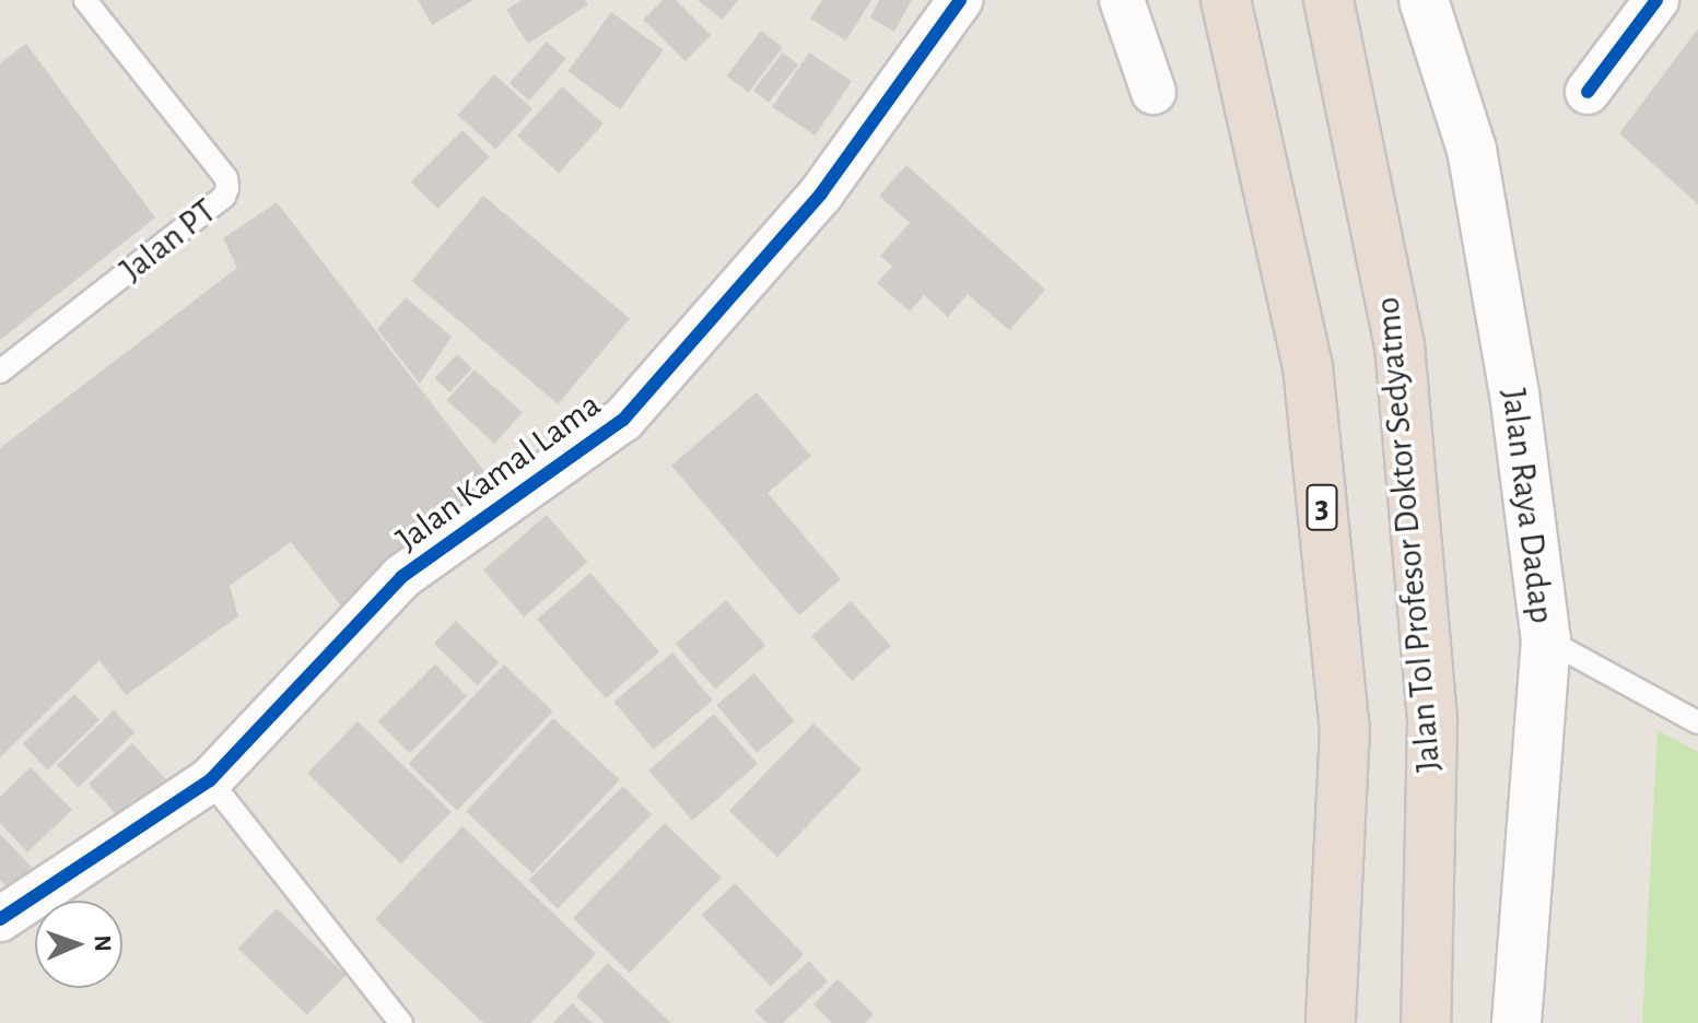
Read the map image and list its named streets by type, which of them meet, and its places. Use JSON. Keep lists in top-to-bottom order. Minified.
{"streets":{"highway":["3","Jalan Tol Profesor Doktor Sedyatmo"],"main road":["Jalan Raya Dadap"],"street":["Jalan Kamal Lama"],"lane":["Jalan PT"]},"north":"right"}
